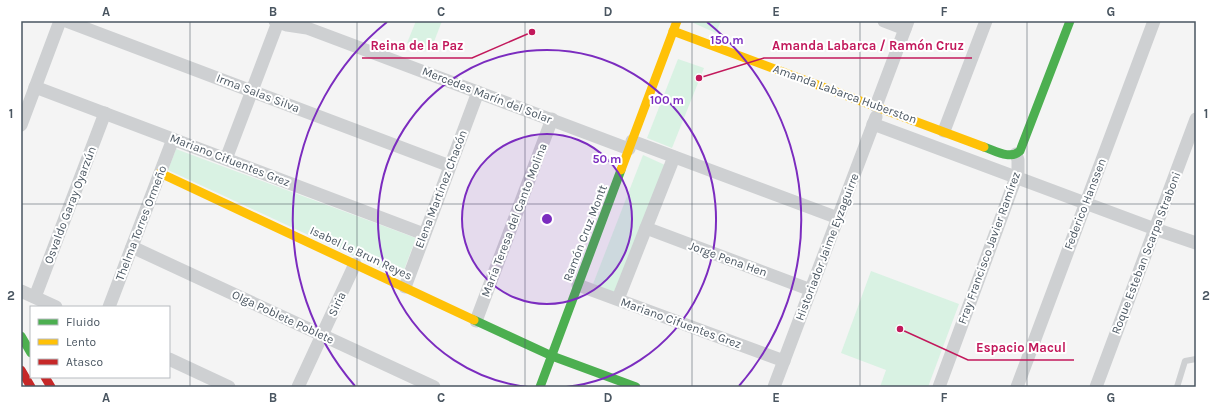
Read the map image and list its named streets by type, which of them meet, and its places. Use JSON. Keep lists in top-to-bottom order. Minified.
{"streets":{"street":["Irma Salas Silva","Amanda Labarca Huberston","Mercedes Marín del Solar","Mariano Cifuentes Grez","Elena Martínez Chacón","Federico Hanssen","Osvaldo Garay Oyarzún","María Teresa del Canto Molina","Thelma Torres Ormeño","Ramón Cruz Montt","Historiador Jaime Eyzaguirre","Fray Francisco Javier Ramírez","Isabel Le Brun Reyes","Roque Esteban Scarpa Straboni","Jorge Pena Hen","Siria","Olga Poblete Poblete"]},"crossings":[["Irma Salas Silva","Elena Martínez Chacón"],["Amanda Labarca Huberston","Federico Hanssen"],["Amanda Labarca Huberston","Ramón Cruz Montt"],["Amanda Labarca Huberston","Historiador Jaime Eyzaguirre"],["Amanda Labarca Huberston","Fray Francisco Javier Ramírez"],["Amanda Labarca Huberston","Roque Esteban Scarpa Straboni"],["Mercedes Marín del Solar","Elena Martínez Chacón"],["Mercedes Marín del Solar","María Teresa del Canto Molina"],["Mercedes Marín del Solar","Ramón Cruz Montt"],["Mercedes Marín del Solar","Historiador Jaime Eyzaguirre"],["Mariano Cifuentes Grez","Elena Martínez Chacón"],["Mariano Cifuentes Grez","Osvaldo Garay Oyarzún"],["Mariano Cifuentes Grez","Thelma Torres Ormeño"],["Mariano Cifuentes Grez","Ramón Cruz Montt"],["Mariano Cifuentes Grez","Historiador Jaime Eyzaguirre"],["Elena Martínez Chacón","Isabel Le Brun Reyes"],["María Teresa del Canto Molina","Isabel Le Brun Reyes"],["Thelma Torres Ormeño","Isabel Le Brun Reyes"],["Thelma Torres Ormeño","Olga Poblete Poblete"],["Ramón Cruz Montt","Isabel Le Brun Reyes"],["Historiador Jaime Eyzaguirre","Jorge Pena Hen"],["Isabel Le Brun Reyes","Siria"],["Siria","Olga Poblete Poblete"]],"places":["Reina de la Paz","Amanda Labarca / Ramón Cruz","Espacio Macul"],"legend":["Fluido","Lento","Atasco"],"grid":{"columns":["A","B","C","D","E","F","G"],"rows":["1","2"]},"rings":["150 m","100 m","50 m"]}
